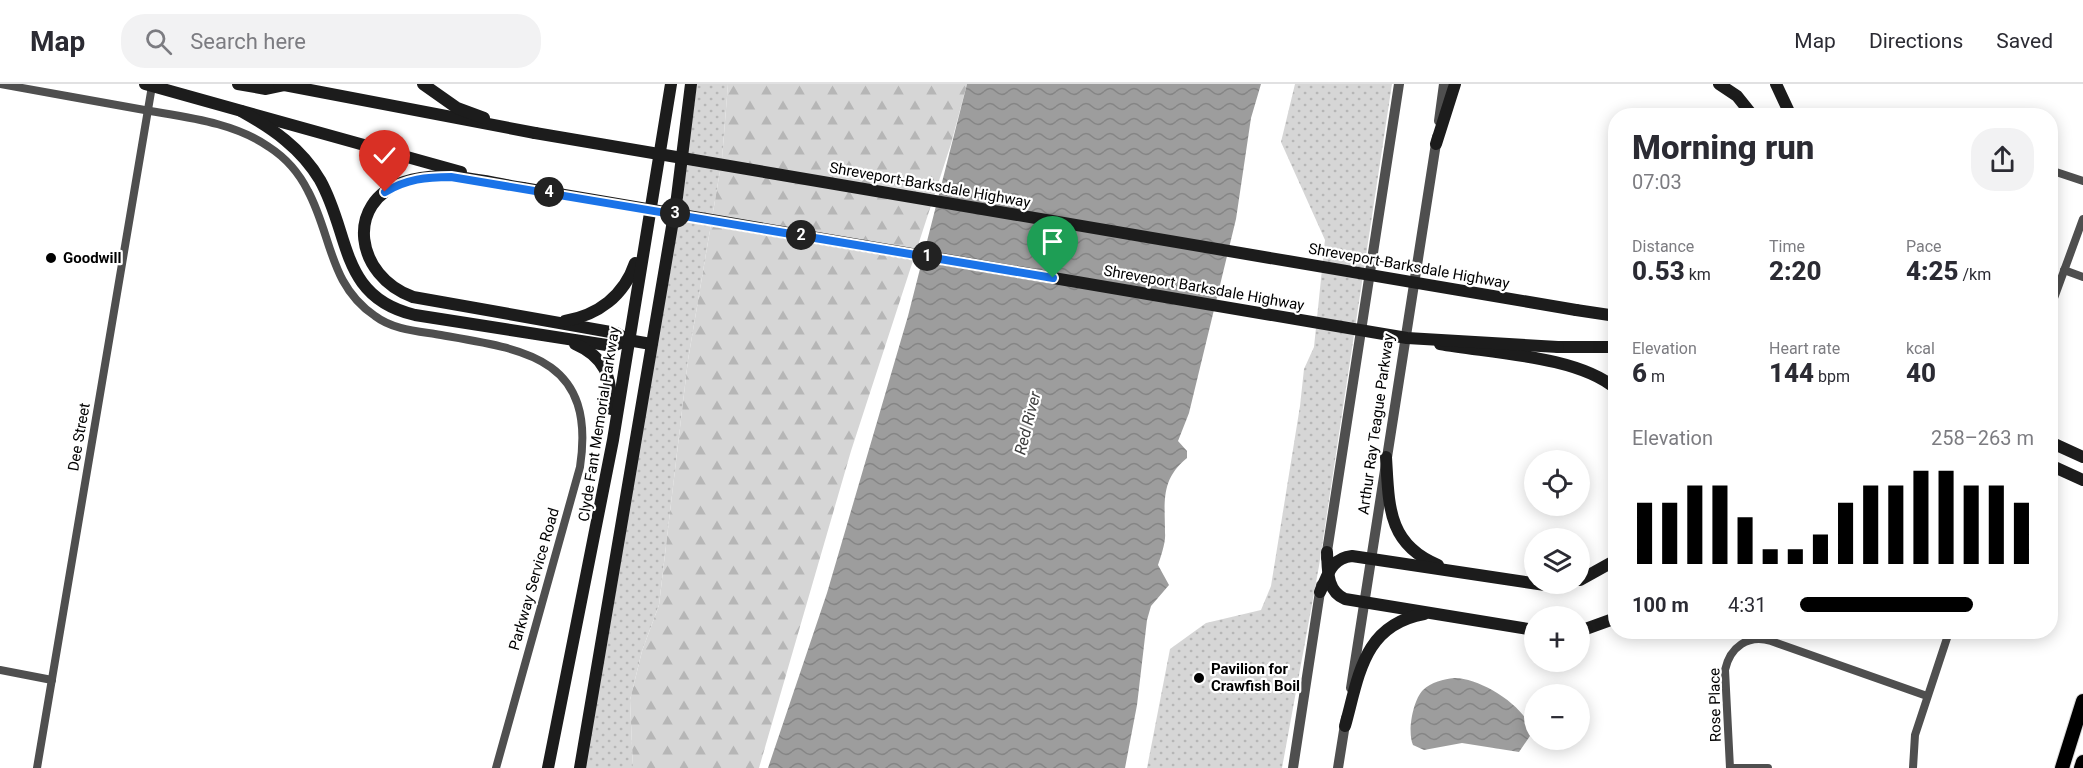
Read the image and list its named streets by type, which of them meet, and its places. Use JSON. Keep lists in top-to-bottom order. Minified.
{"streets":{"main road":["Shreveport-Barksdale Highway","Shreveport Barksdale Highway","Clyde Fant Memorial Parkway"],"street":["Arthur Ray Teague Parkway","Dee Street","Parkway Service Road","Rose Place"]},"crossings":[["Shreveport Barksdale Highway","Dee Street"],["Dee Street","Parkway Service Road"]],"water":["Red River"],"places":["Goodwill","Pavilion for Crawfish Boil"],"page":{"header":"Map","search":"Search here","nav":["Map","Directions","Saved"],"heading":["Morning run","07:03"],"pins":["4","3","2","1"],"stats":[["Distance","0.53 km"],["Time","2:20"],["Pace","4:25 /km"],["Elevation","6 m"],["Heart rate","144 bpm"],["kcal","40"]],"chart":["Elevation","258–263 m"],"map_buttons":["+","−"],"list":[{"name":"100 m","note":"4:31"}]}}
